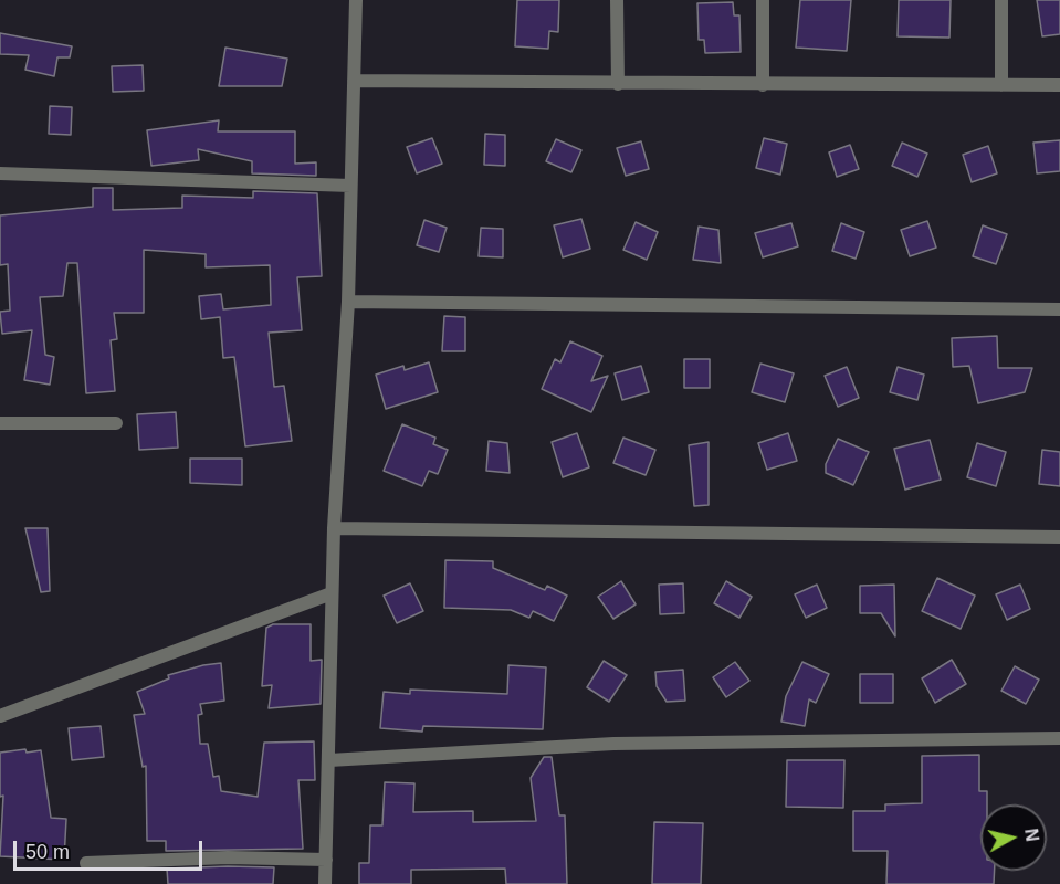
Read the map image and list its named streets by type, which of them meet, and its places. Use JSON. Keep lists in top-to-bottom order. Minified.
{"scale_bar":"50 m","north":"right"}
